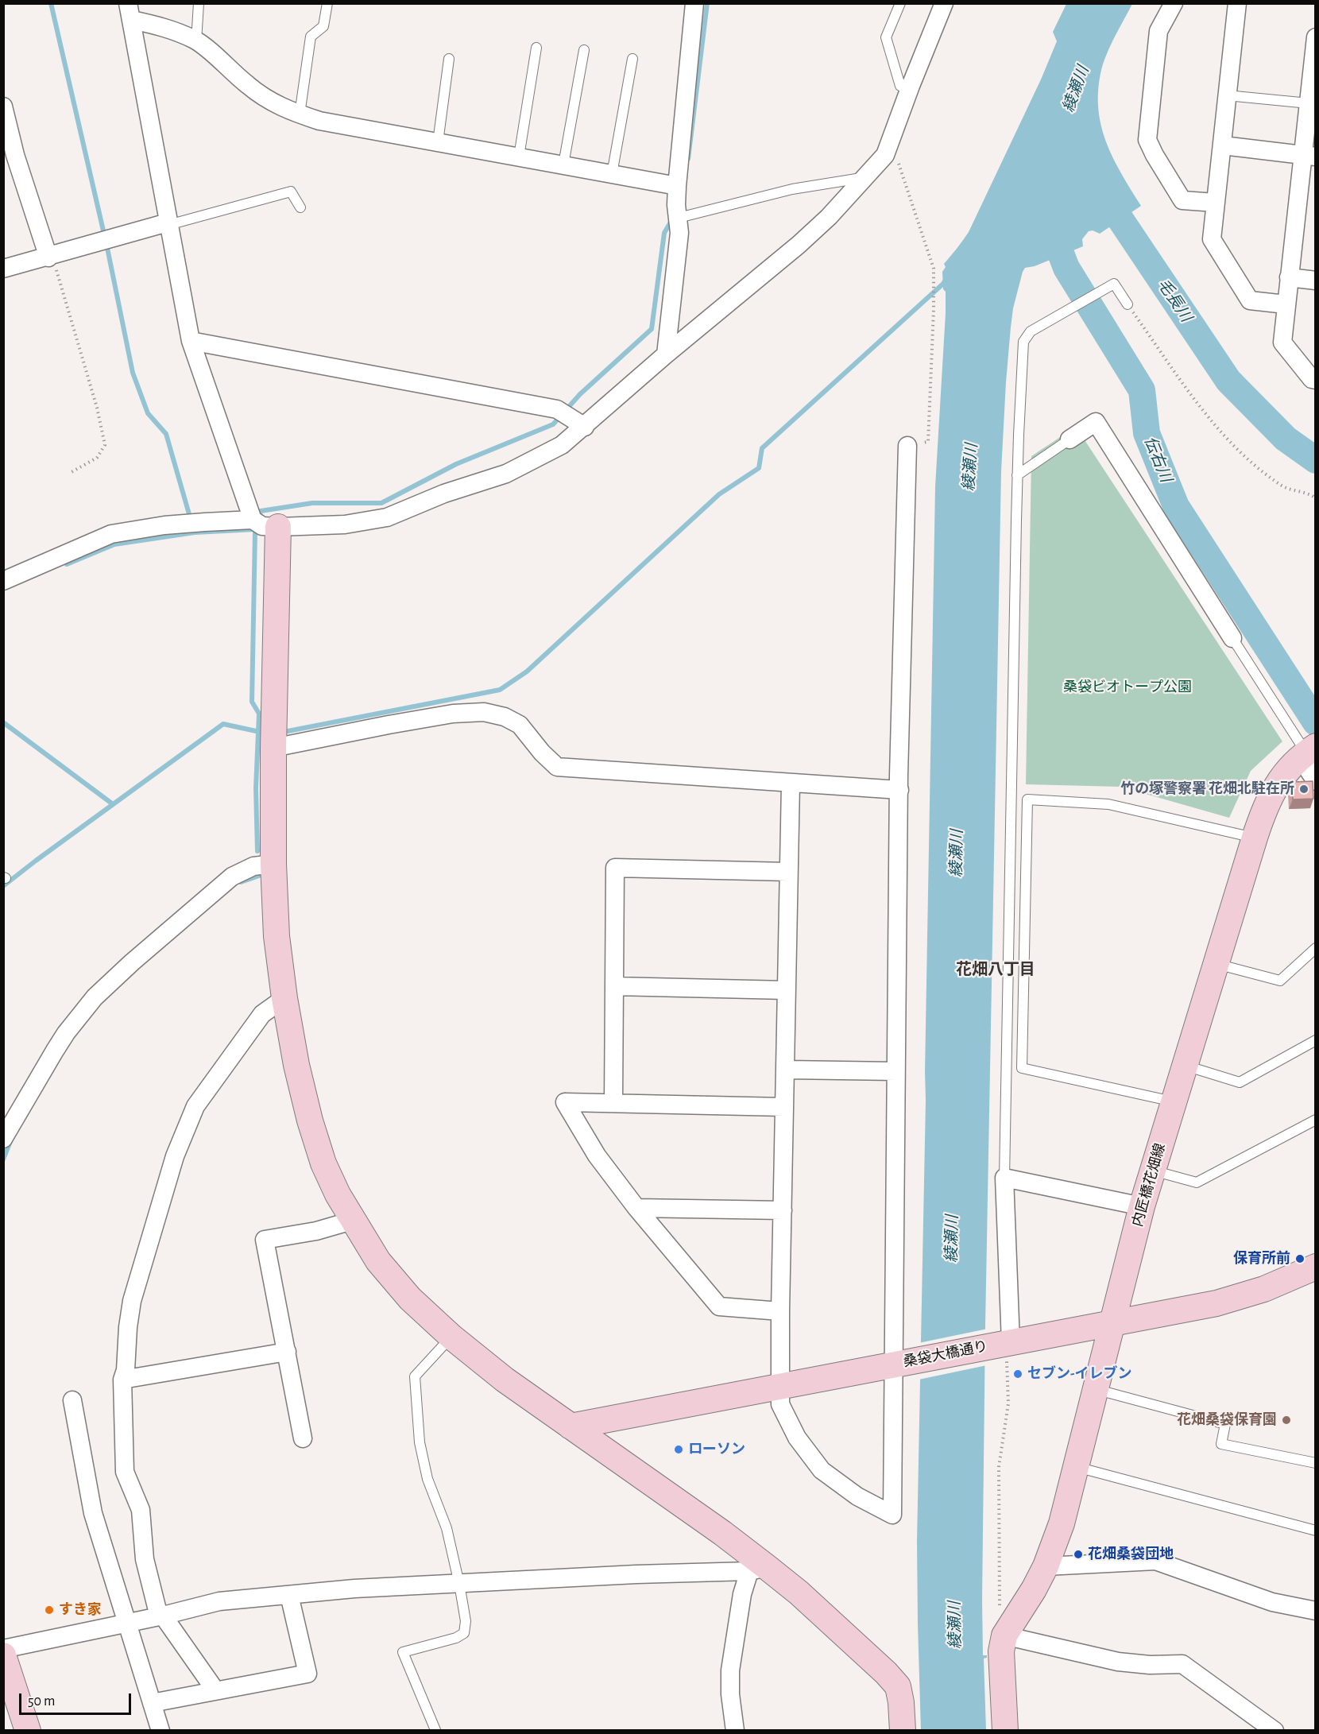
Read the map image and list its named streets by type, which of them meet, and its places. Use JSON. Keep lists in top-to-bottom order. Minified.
{"streets":{"street":["内匠橋花畑線","桑袋大橋通り"]},"crossings":[["内匠橋花畑線","桑袋大橋通り"]],"districts":["花畑八丁目"],"water":["綾瀬川","毛長川","伝右川"],"parks":["桑袋ビオトープ公園"],"places":["竹の塚警察署 花畑北駐在所","保育所前","セブン-イレブン","花畑桑袋保育園","ローソン","花畑桑袋団地","すき家"],"scale_bar":"50 m"}
